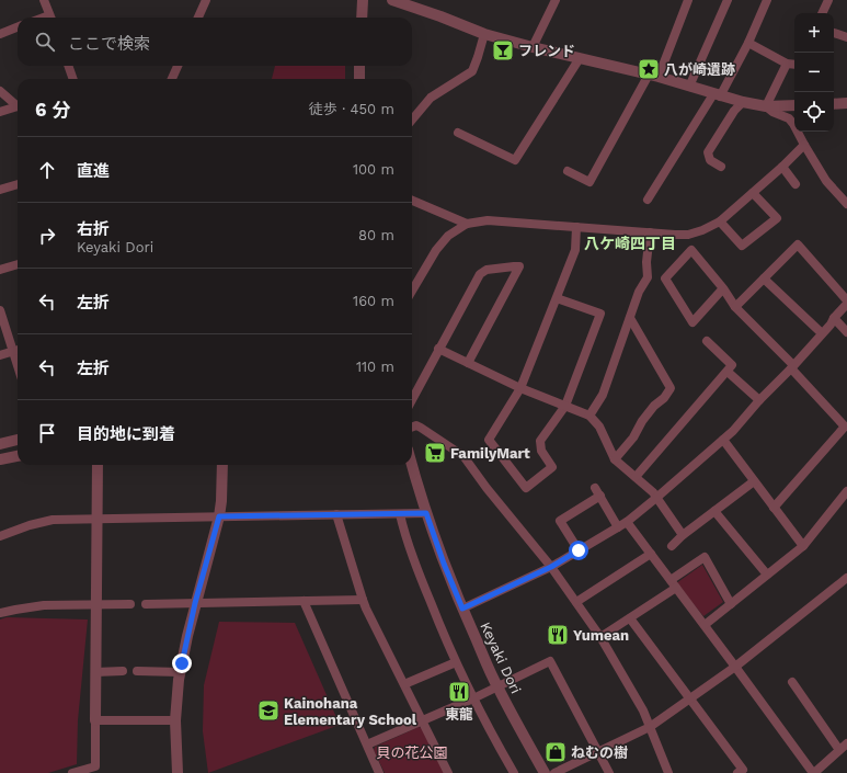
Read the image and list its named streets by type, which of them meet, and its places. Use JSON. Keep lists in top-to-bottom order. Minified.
{"streets":{"street":["Keyaki Dori"]},"districts":["八ケ崎四丁目"],"parks":["貝の花公園"],"places":{"bar":["フレンド"],"place":["八が崎遺跡"],"supermarket":["FamilyMart"],"restaurant":["Yumean","東龍"],"school or university":["Kainohana Elementary School"],"shop":["ねむの樹"]},"page":{"map_buttons":["+","−"],"search":"ここで検索","heading":["6 分","徒歩 · 450 m"],"list":[["直進","100 m"],["右折","Keyaki Dori","80 m"],["左折","160 m"],["左折","110 m"],"目的地に到着"]}}
